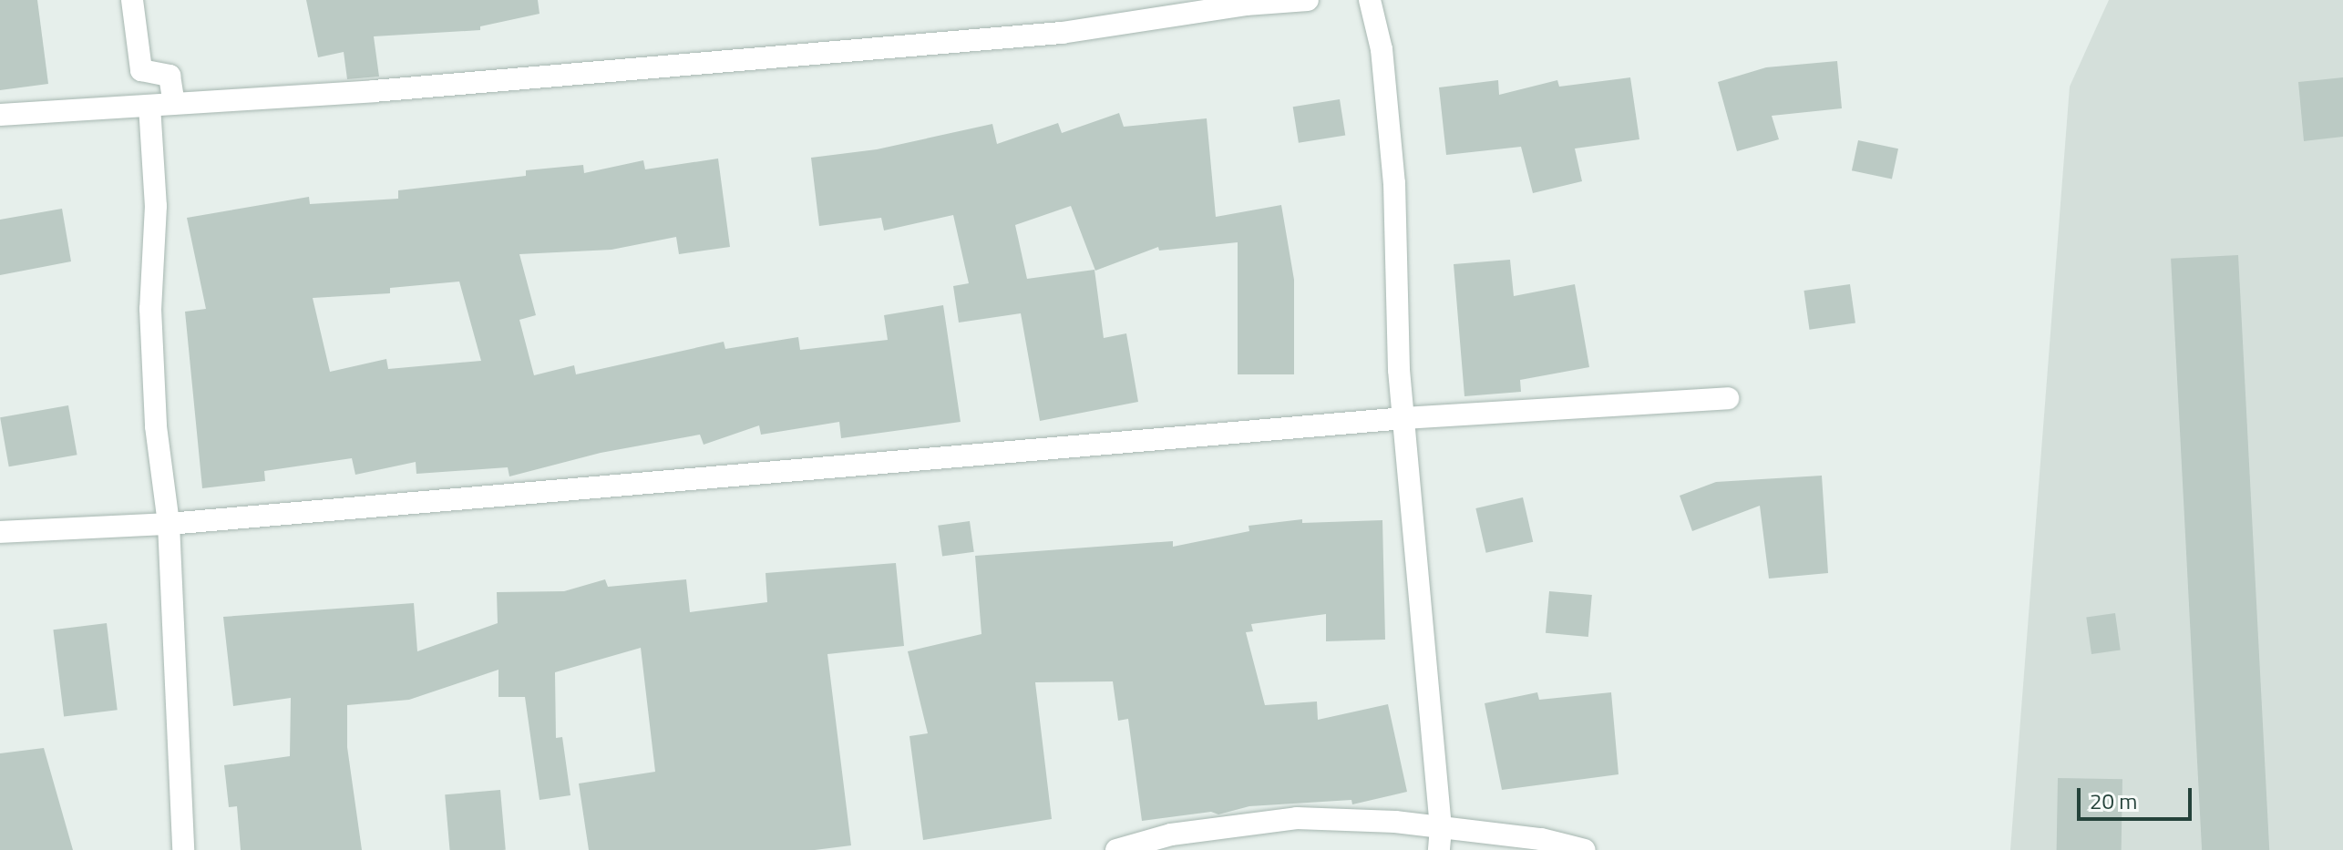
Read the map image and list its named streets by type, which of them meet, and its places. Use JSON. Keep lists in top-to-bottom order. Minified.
{"scale_bar":"20 m"}
